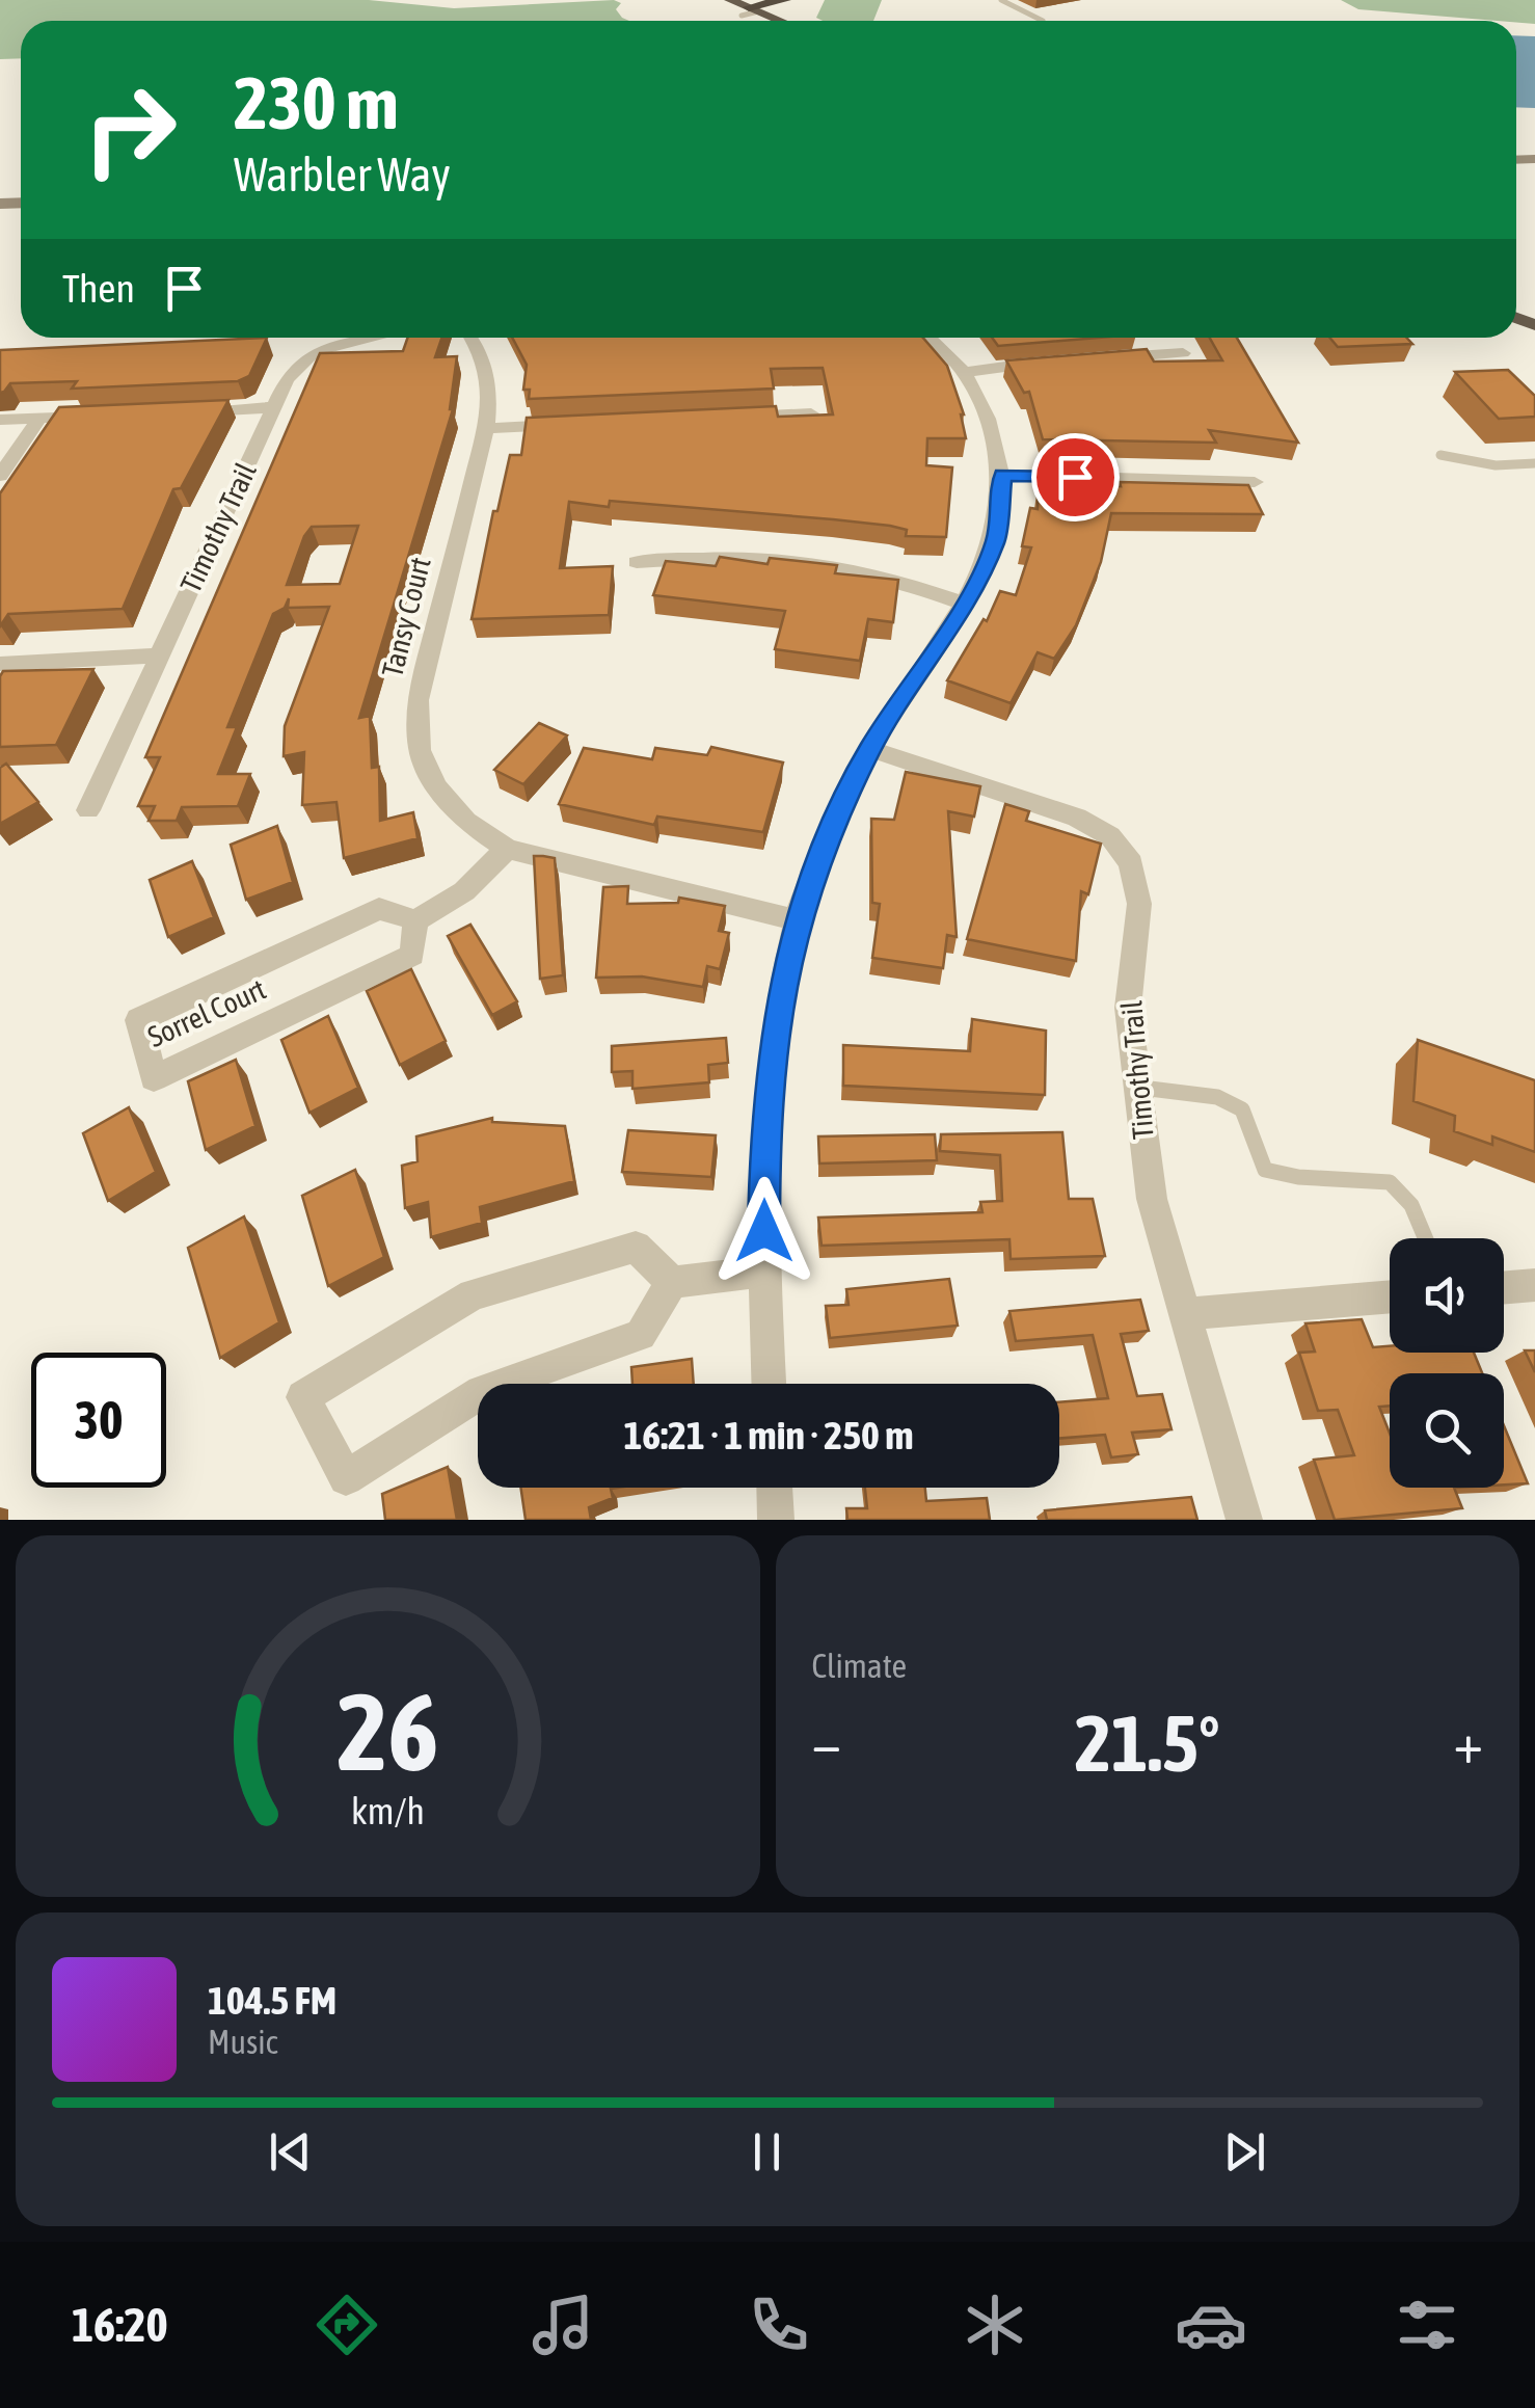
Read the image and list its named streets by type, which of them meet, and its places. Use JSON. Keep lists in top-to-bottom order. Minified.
{"streets":{"street":["Timothy Trail","Tansy Court","Sorrel Court"]},"page":{"turn":["230 m","Warbler Way"],"then":"Then","limit":"30","trip":"16:21 · 1 min · 250 m","tile":"Climate","heat":["−","21.5°","+"],"song":["104.5 FM","Music"],"tabs":"16:20","gauge":["26","km/h"]}}
